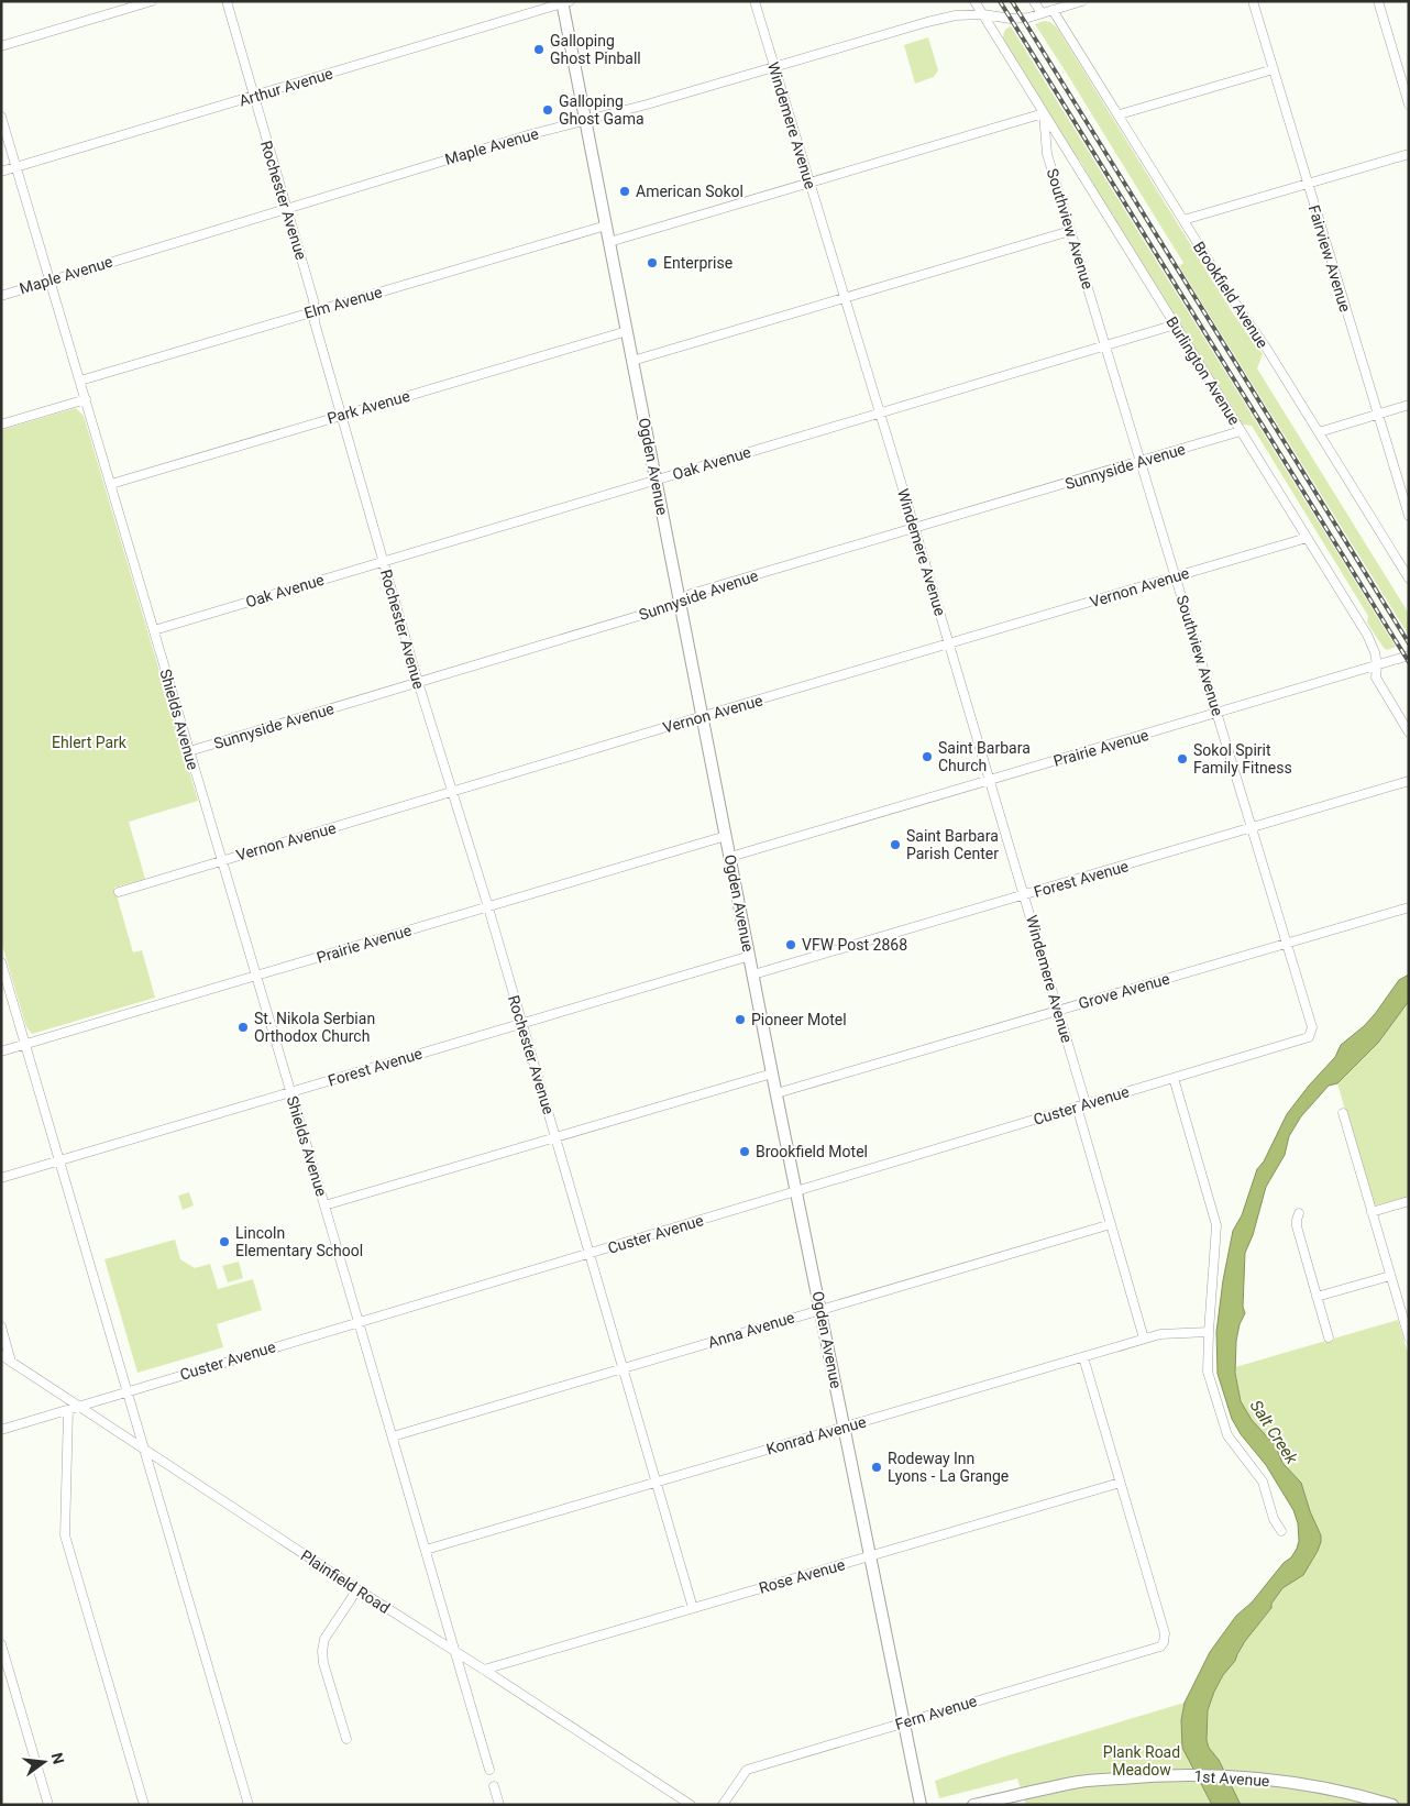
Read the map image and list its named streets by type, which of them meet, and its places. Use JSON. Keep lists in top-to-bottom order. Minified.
{"streets":{"main road":["Ogden Avenue","1st Avenue"],"street":["Arthur Avenue","Windemere Avenue","Maple Avenue","Rochester Avenue","Southview Avenue","Fairview Avenue","Brookfield Avenue","Elm Avenue","Burlington Avenue","Park Avenue","Oak Avenue","Sunnyside Avenue","Vernon Avenue","Shields Avenue","Prairie Avenue","Forest Avenue","Grove Avenue","Custer Avenue","Anna Avenue","Konrad Avenue","Rose Avenue","Plainfield Road","Fern Avenue"]},"crossings":[["Arthur Avenue","Rochester Avenue"],["Arthur Avenue","Ogden Avenue"],["Arthur Avenue","Shields Avenue"],["Windemere Avenue","Maple Avenue"],["Windemere Avenue","Oak Avenue"],["Windemere Avenue","Sunnyside Avenue"],["Windemere Avenue","Vernon Avenue"],["Windemere Avenue","Prairie Avenue"],["Windemere Avenue","Forest Avenue"],["Windemere Avenue","Grove Avenue"],["Windemere Avenue","Custer Avenue"],["Maple Avenue","Rochester Avenue"],["Maple Avenue","Brookfield Avenue"],["Maple Avenue","Burlington Avenue"],["Maple Avenue","Ogden Avenue"],["Maple Avenue","Shields Avenue"],["Rochester Avenue","Elm Avenue"],["Rochester Avenue","Park Avenue"],["Rochester Avenue","Oak Avenue"],["Rochester Avenue","Sunnyside Avenue"],["Rochester Avenue","Vernon Avenue"],["Rochester Avenue","Prairie Avenue"],["Rochester Avenue","Forest Avenue"],["Rochester Avenue","Custer Avenue"],["Rochester Avenue","Anna Avenue"],["Rochester Avenue","Konrad Avenue"],["Rochester Avenue","Rose Avenue"],["Southview Avenue","Burlington Avenue"],["Southview Avenue","Oak Avenue"],["Southview Avenue","Sunnyside Avenue"],["Southview Avenue","Vernon Avenue"],["Southview Avenue","Prairie Avenue"],["Southview Avenue","Forest Avenue"],["Southview Avenue","Grove Avenue"],["Southview Avenue","Custer Avenue"],["Elm Avenue","Ogden Avenue"],["Elm Avenue","Shields Avenue"],["Burlington Avenue","Oak Avenue"],["Burlington Avenue","Sunnyside Avenue"],["Burlington Avenue","Vernon Avenue"],["Burlington Avenue","Prairie Avenue"],["Park Avenue","Ogden Avenue"],["Park Avenue","Shields Avenue"],["Oak Avenue","Ogden Avenue"],["Oak Avenue","Shields Avenue"],["Ogden Avenue","Sunnyside Avenue"],["Ogden Avenue","Vernon Avenue"],["Ogden Avenue","Prairie Avenue"],["Ogden Avenue","Forest Avenue"],["Ogden Avenue","Grove Avenue"],["Ogden Avenue","Custer Avenue"],["Ogden Avenue","Anna Avenue"],["Ogden Avenue","Konrad Avenue"],["Ogden Avenue","Rose Avenue"],["Ogden Avenue","Fern Avenue"],["Sunnyside Avenue","Shields Avenue"],["Vernon Avenue","Shields Avenue"],["Shields Avenue","Prairie Avenue"],["Shields Avenue","Forest Avenue"],["Shields Avenue","Custer Avenue"],["Shields Avenue","Anna Avenue"],["Shields Avenue","Konrad Avenue"],["Shields Avenue","Plainfield Road"],["Custer Avenue","Plainfield Road"],["Rose Avenue","Plainfield Road"],["Rose Avenue","Fern Avenue"]],"water":["Salt Creek"],"parks":["Ehlert Park","Plank Road Meadow"],"places":["Galloping Ghost Pinball","Galloping Ghost Gama","American Sokol","Enterprise","Saint Barbara Church","Sokol Spirit Family Fitness","Saint Barbara Parish Center","VFW Post 2868","Pioneer Motel","St. Nikola Serbian Orthodox Church","Brookfield Motel","Lincoln Elementary School","Rodeway Inn Lyons - La Grange"],"north":"right"}
